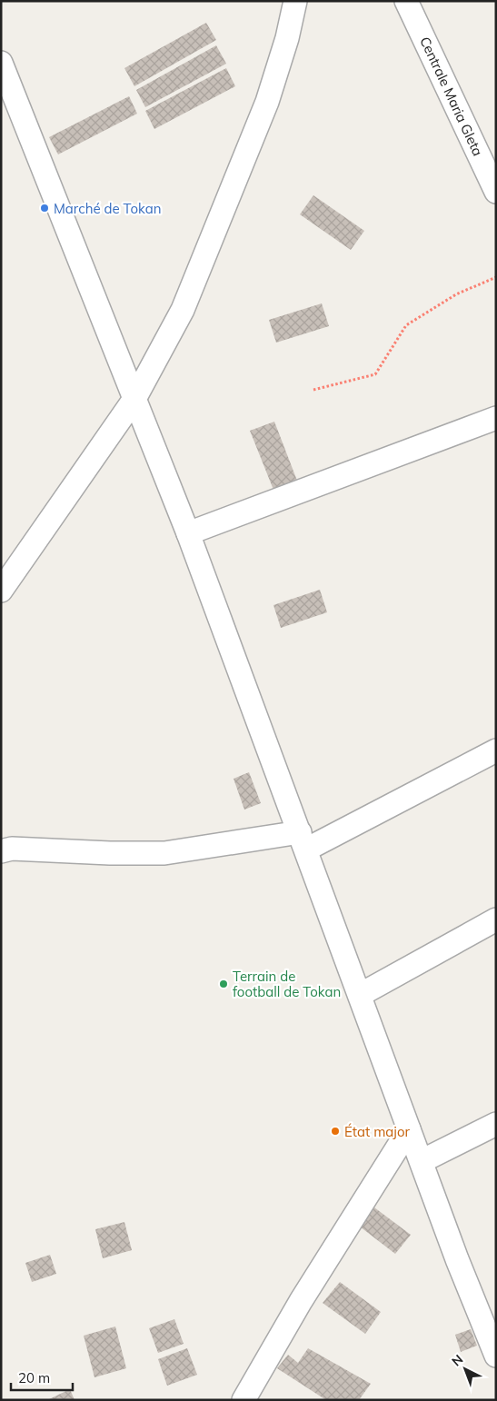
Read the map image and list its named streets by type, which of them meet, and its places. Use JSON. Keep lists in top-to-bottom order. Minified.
{"streets":{"street":["Centrale Maria Gleta"]},"places":["Marché de Tokan","Terrain de football de Tokan","État major"],"scale_bar":"20 m","north":"top left"}
